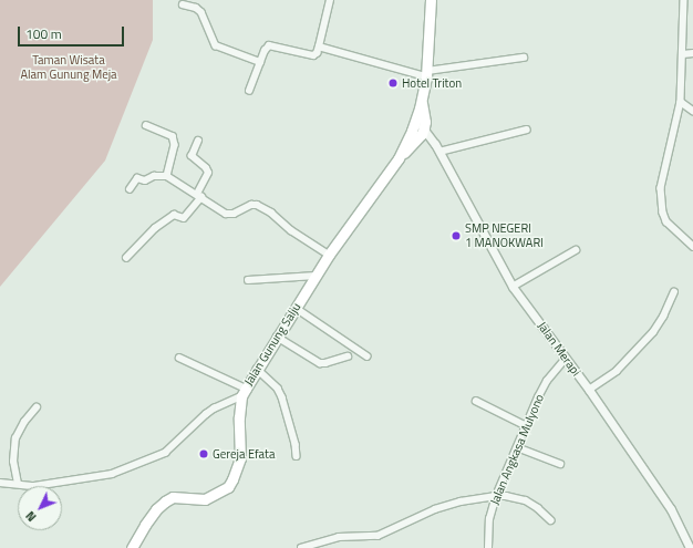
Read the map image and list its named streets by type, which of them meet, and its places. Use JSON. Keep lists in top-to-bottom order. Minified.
{"streets":{"main road":["Jalan Gunung Salju"],"street":["Jalan Merapi","Jalan Angkasa Mulyono"]},"crossings":[["Jalan Gunung Salju","Jalan Merapi"],["Jalan Merapi","Jalan Angkasa Mulyono"]],"parks":["Taman Wisata Alam Gunung Meja"],"places":["Hotel Triton","SMP NEGERI 1 MANOKWARI","Gereja Efata"],"scale_bar":"100 m","north":"bottom left"}
